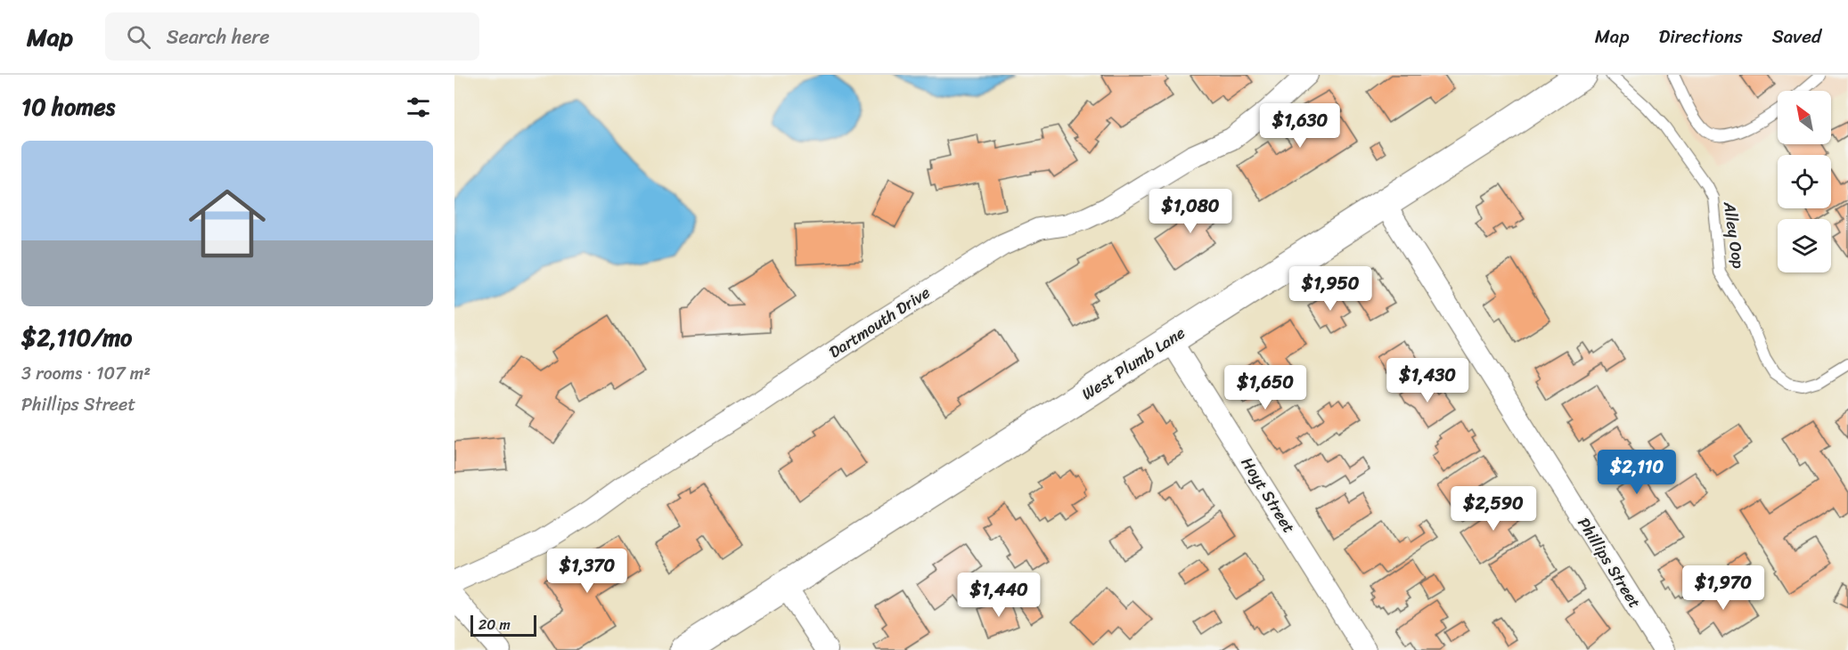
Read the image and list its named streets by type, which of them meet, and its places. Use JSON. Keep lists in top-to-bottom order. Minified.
{"streets":{"main road":["West Plumb Lane"],"street":["Dartmouth Drive","Hoyt Street","Phillips Street"],"lane":["Alley Oop"]},"crossings":[["West Plumb Lane","Hoyt Street"],["West Plumb Lane","Phillips Street"]],"scale_bar":"20 m","north":"top left","page":{"header":"Map","search":"Search here","nav":["Map","Directions","Saved"],"heading":"10 homes","price":["$1,630","$1,080","$1,950","$1,430","$1,650","$2,110","$2,590","$1,370","$1,970","$1,440"],"list":[{"name":"$2,110/mo","note":"3 rooms · 107 m² · Phillips Street"}],"scale":"20 m"}}
